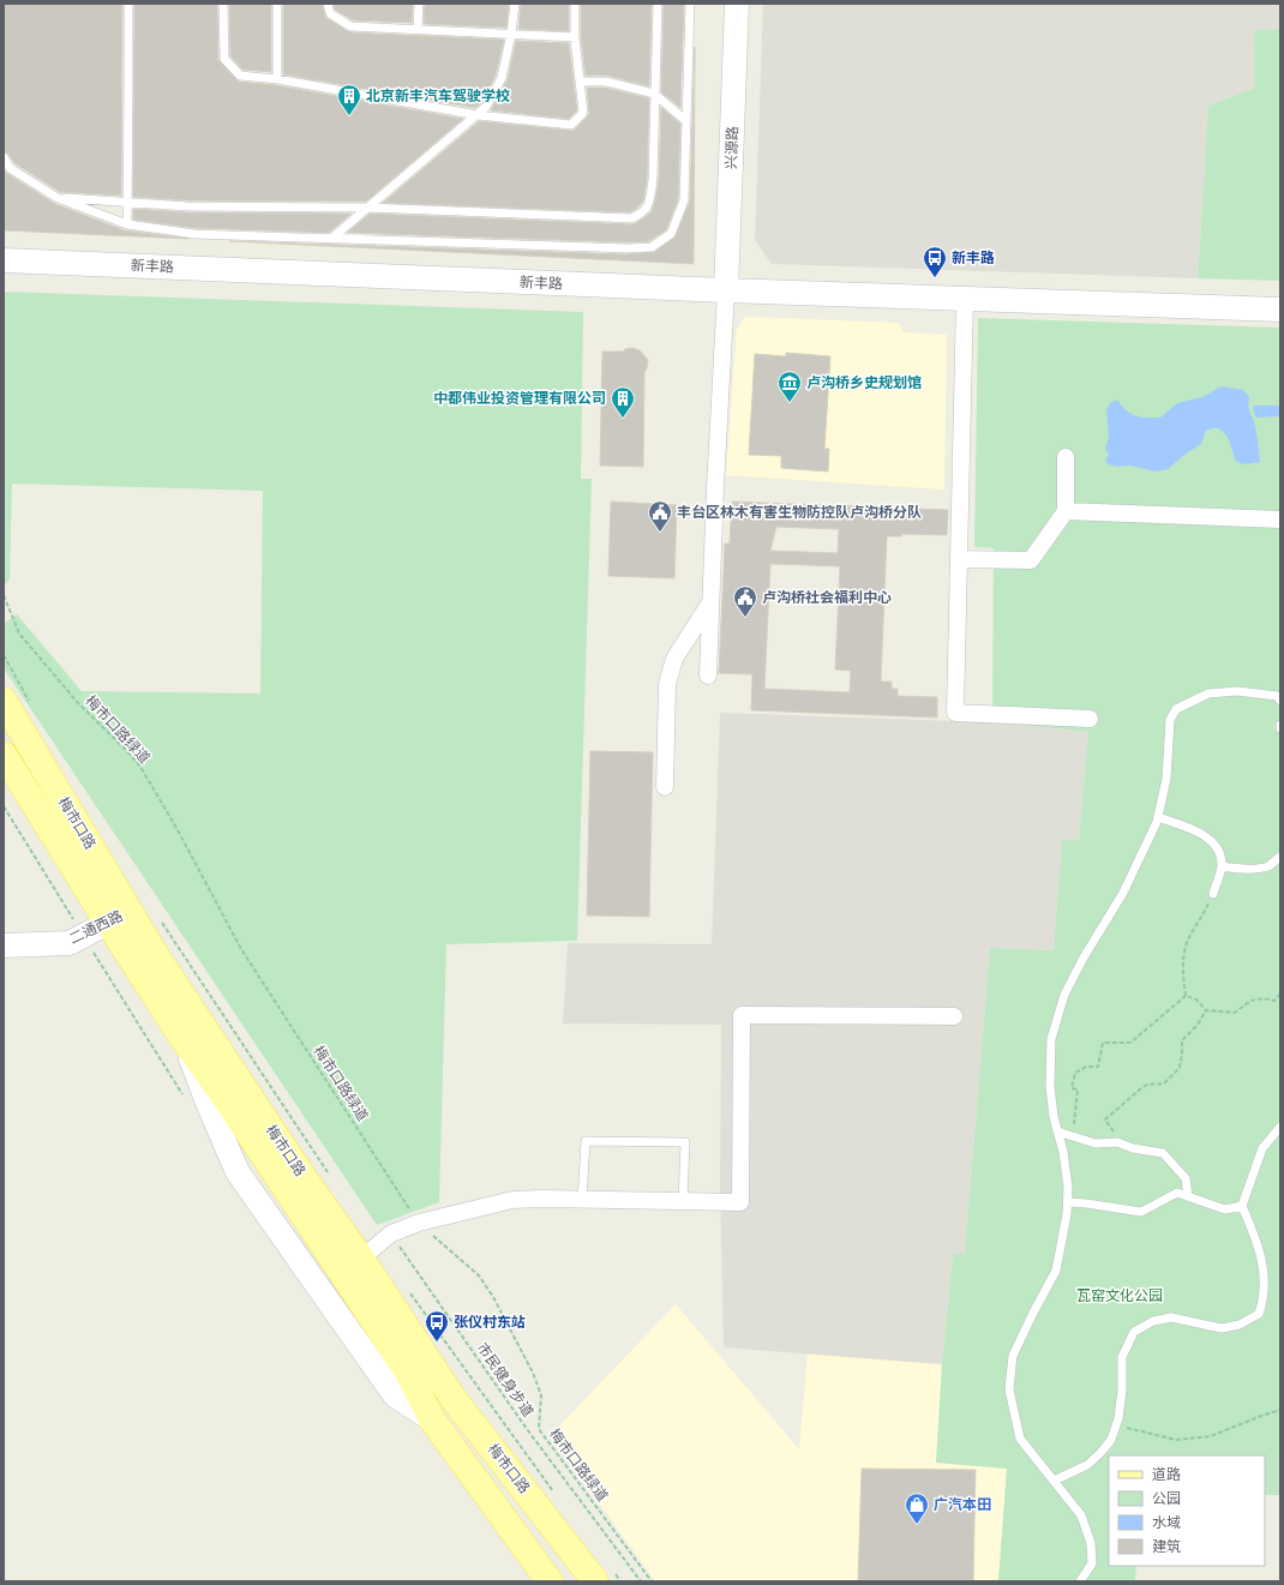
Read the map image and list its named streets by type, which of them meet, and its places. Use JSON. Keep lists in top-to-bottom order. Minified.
{"streets":{"main road":["梅市口路"],"street":["兴源路","新丰路","二通西路"],"path":["梅市口路绿道","市民健身步道"]},"crossings":[["兴源路","新丰路"],["梅市口路","二通西路"]],"parks":["瓦窑文化公园"],"places":{"building":["北京新丰汽车驾驶学校","中都伟业投资管理有限公司"],"bus stop":["新丰路","张仪村东站"],"museum":["卢沟桥乡史规划馆"],"public building":["丰台区林木有害生物防控队卢沟桥分队","卢沟桥社会福利中心"],"shop":["广汽本田"]},"legend":["道路","公园","水域","建筑"]}
